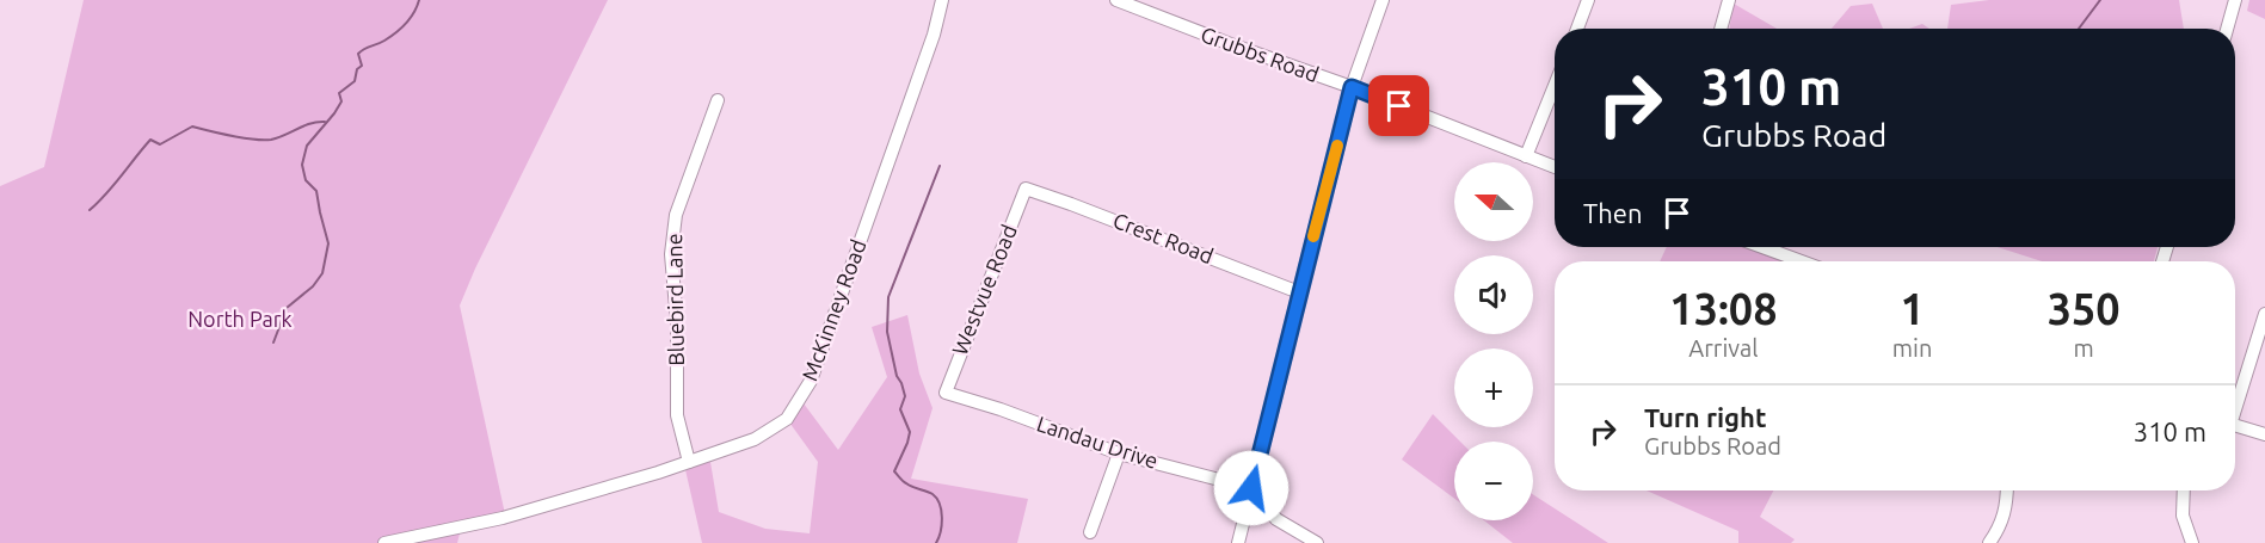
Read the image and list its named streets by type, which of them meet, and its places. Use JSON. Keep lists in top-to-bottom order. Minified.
{"streets":{"street":["Grubbs Road","Crest Road","Westvue Road","Bluebird Lane","McKinney Road","Landau Drive"]},"crossings":[["Crest Road","Westvue Road"],["Westvue Road","Landau Drive"],["Bluebird Lane","McKinney Road"]],"parks":["North Park"],"north":"left","page":{"turn":["310 m","Grubbs Road"],"map_buttons":["+","−"],"then":"Then","eta":["13:08","Arrival","1","min","350","m"],"list":[{"name":"Turn right","note":"Grubbs Road","value":"310 m"}]}}
